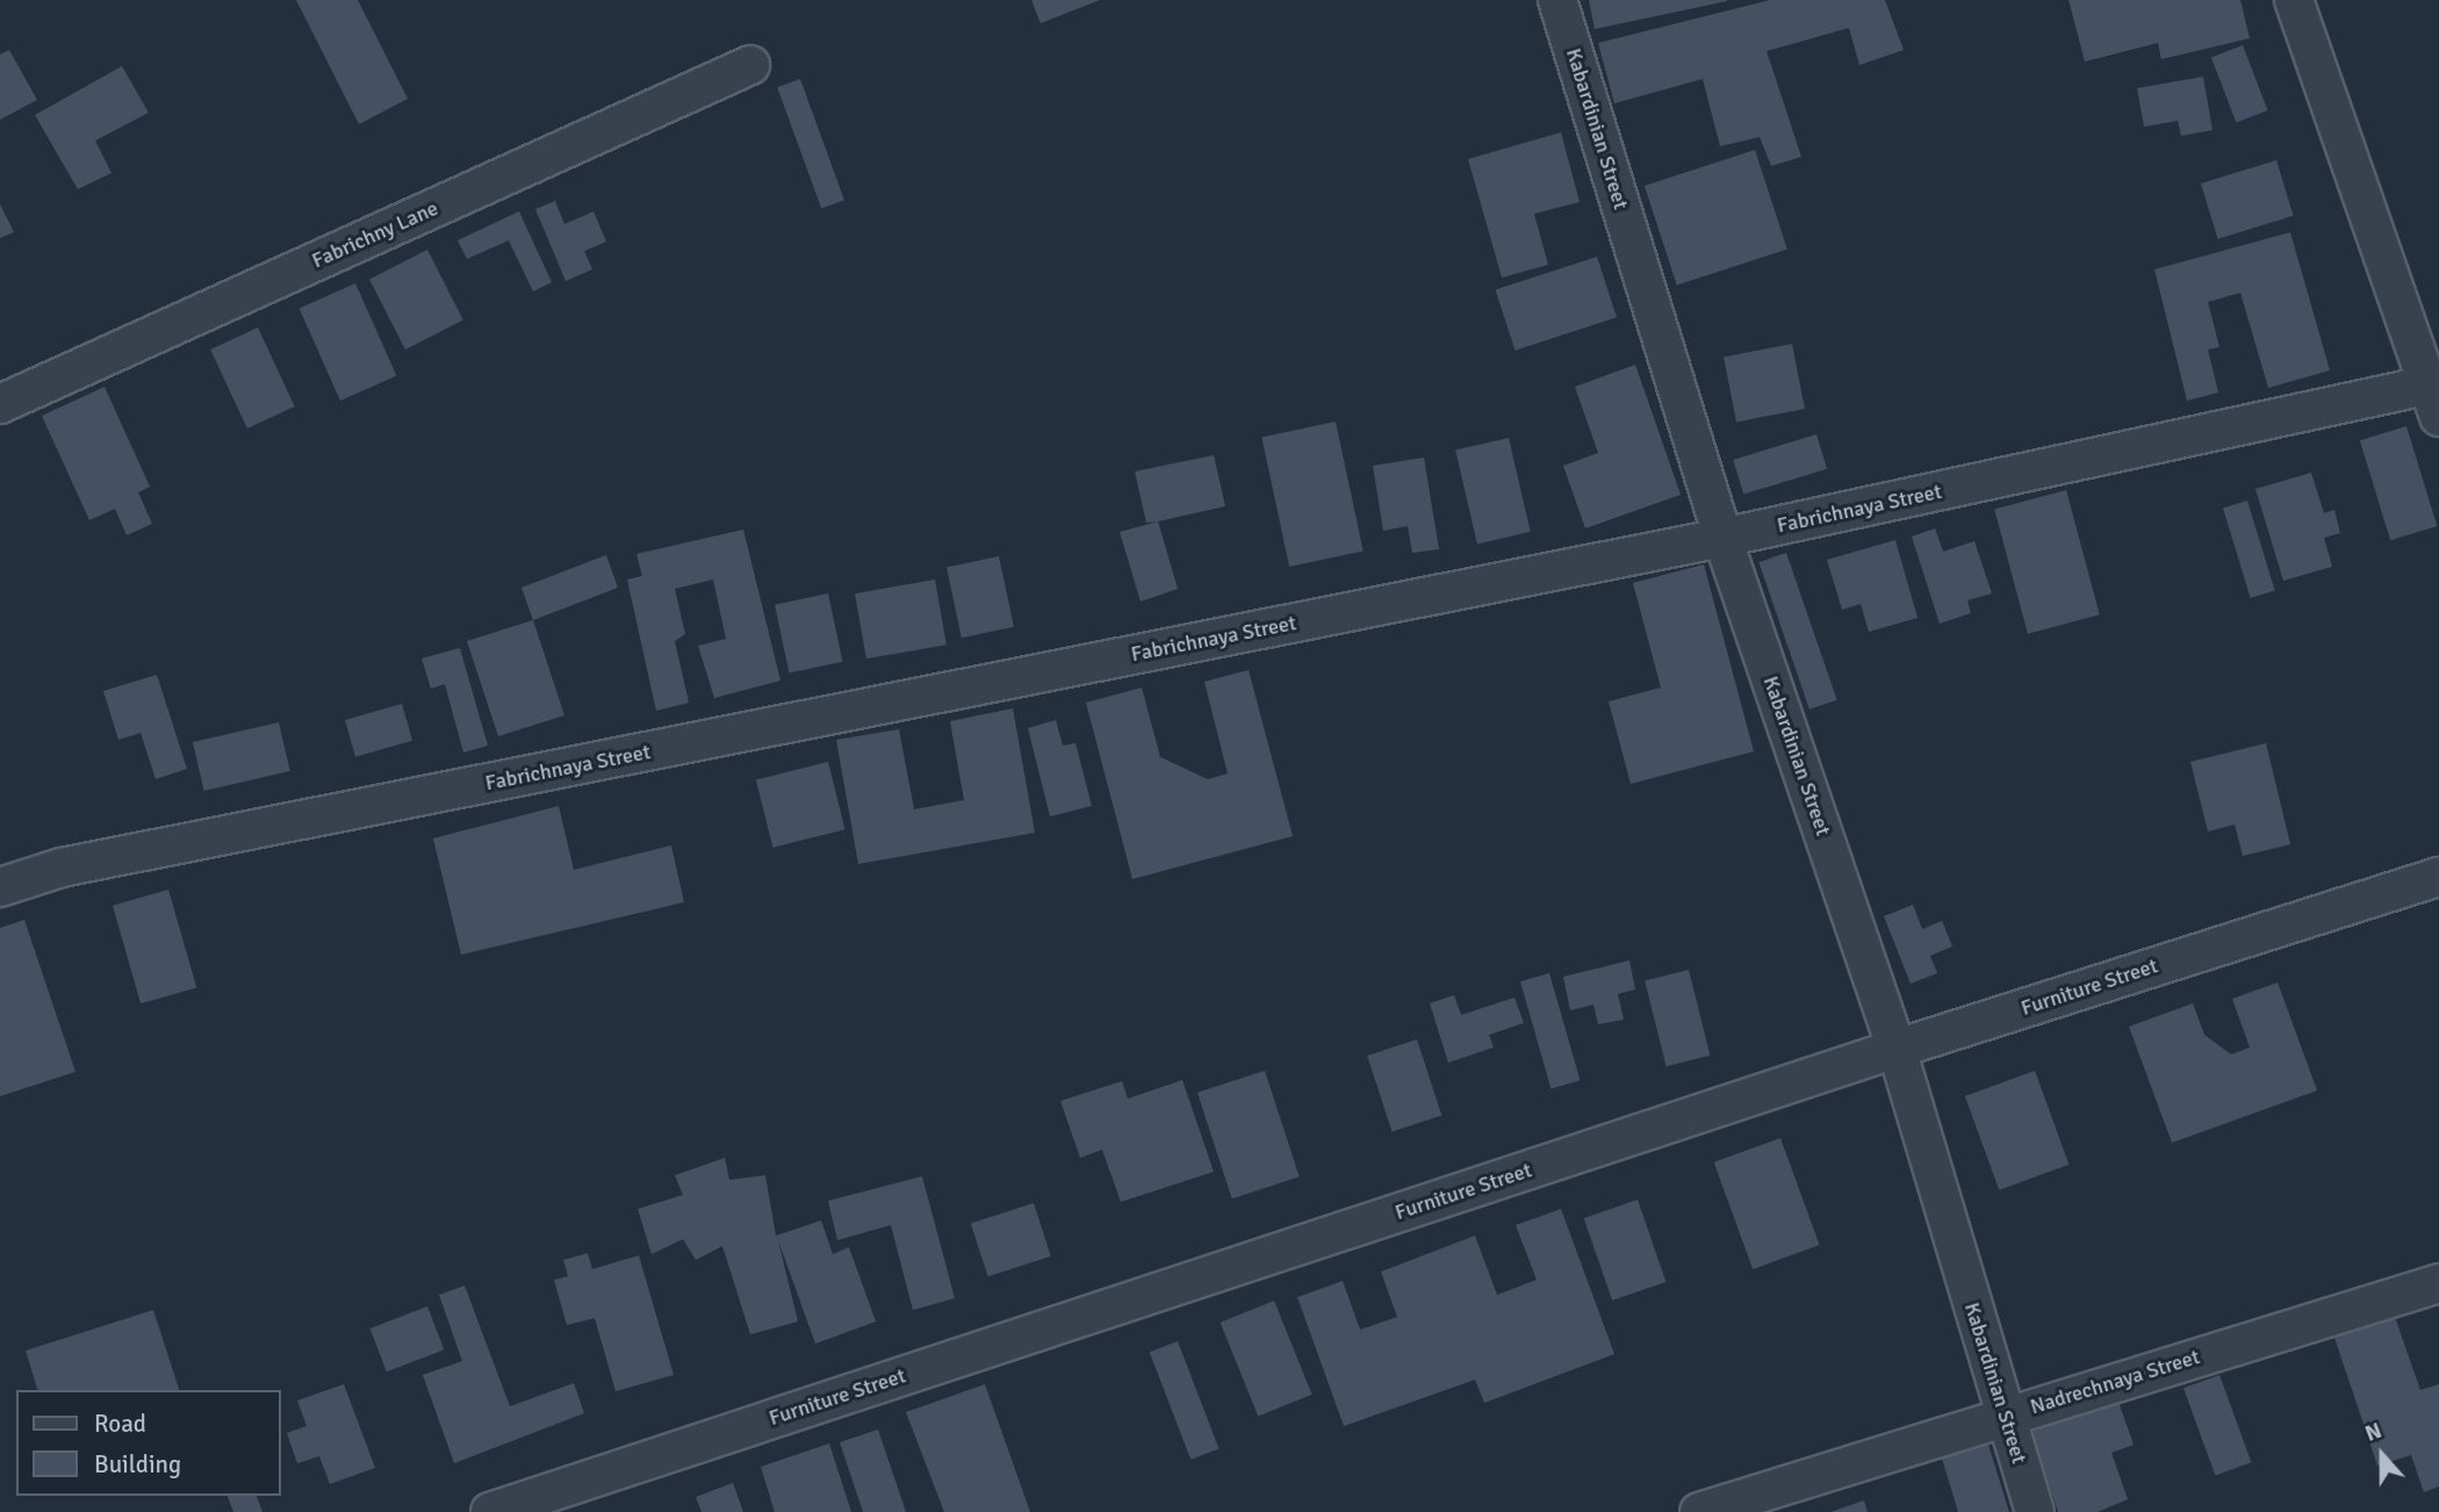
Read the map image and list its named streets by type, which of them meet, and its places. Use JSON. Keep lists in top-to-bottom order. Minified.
{"streets":{"street":["Kabardinian Street","Fabrichny Lane","Fabrichnaya Street","Furniture Street","Nadrechnaya Street"]},"crossings":[["Kabardinian Street","Fabrichnaya Street"],["Kabardinian Street","Furniture Street"],["Kabardinian Street","Nadrechnaya Street"]],"legend":["Road","Building"],"north":"top"}
